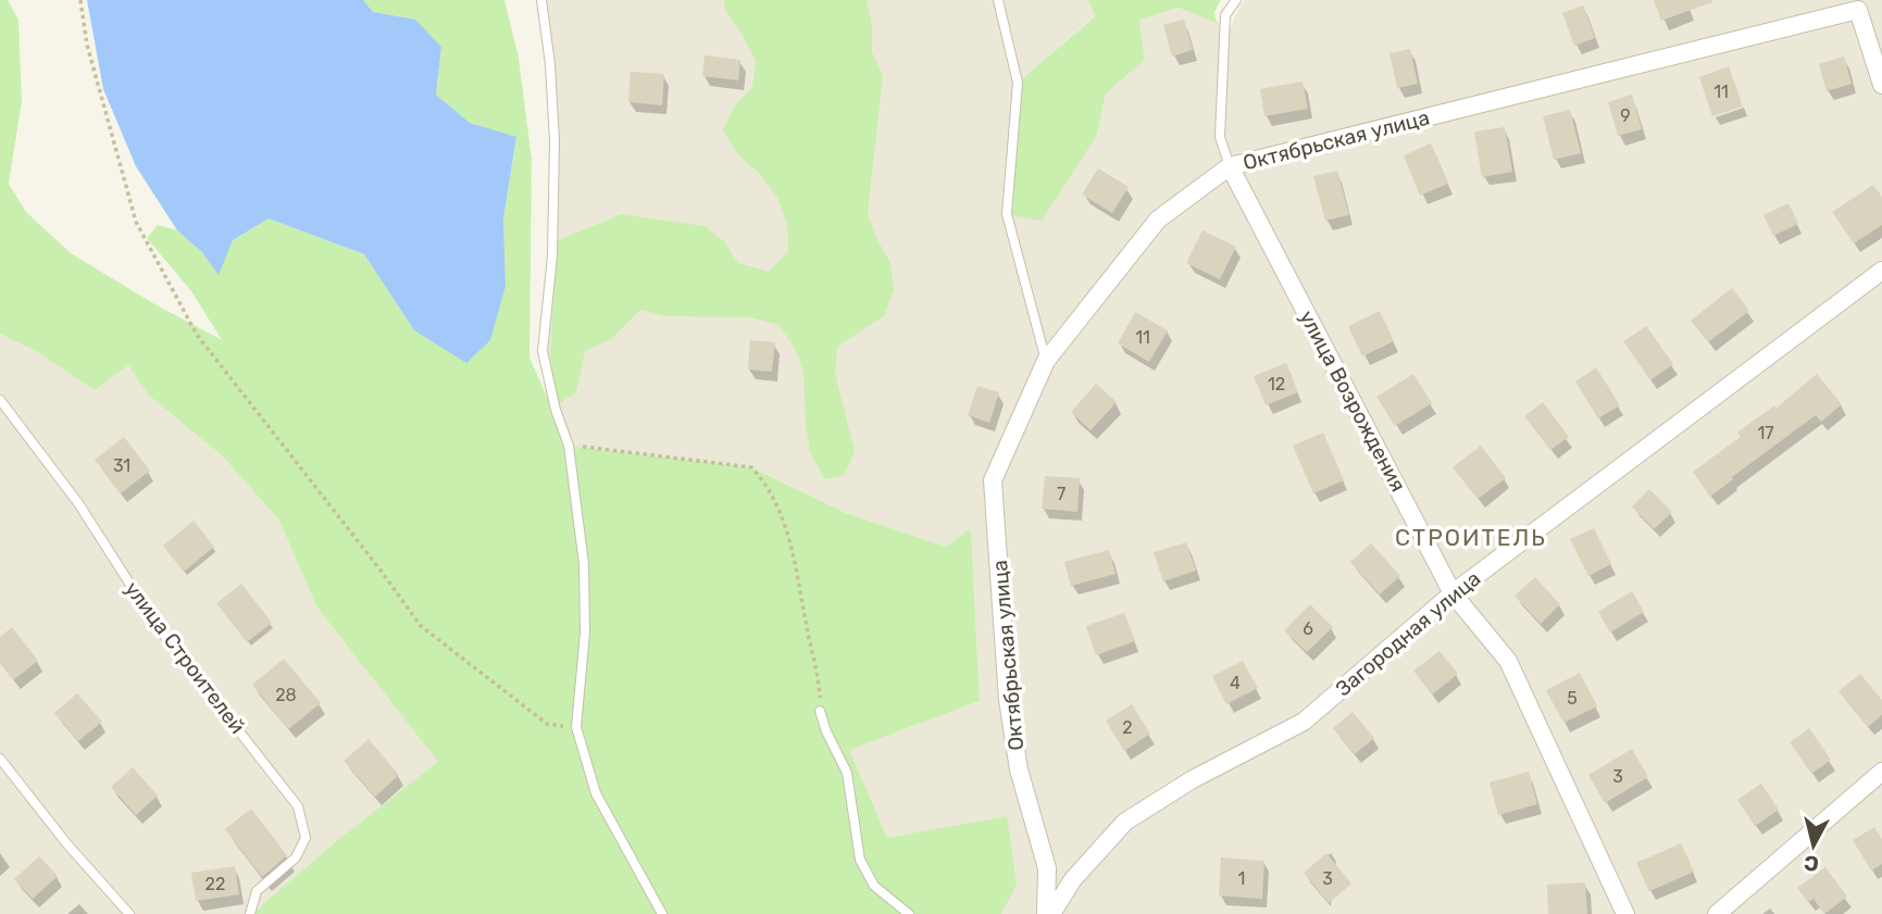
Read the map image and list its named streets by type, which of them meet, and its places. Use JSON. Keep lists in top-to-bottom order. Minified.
{"streets":{"street":["Октябрьская улица","улица Возрождения","Загородная улица"],"lane":["улица Строителей"]},"crossings":[["Октябрьская улица","улица Возрождения"],["улица Возрождения","Загородная улица"]],"districts":["СТРОИТЕЛЬ"],"house_numbers":["11","9","11","12","17","31","7","6","4","28","5","2","3","1","3","22"],"north":"bottom"}
